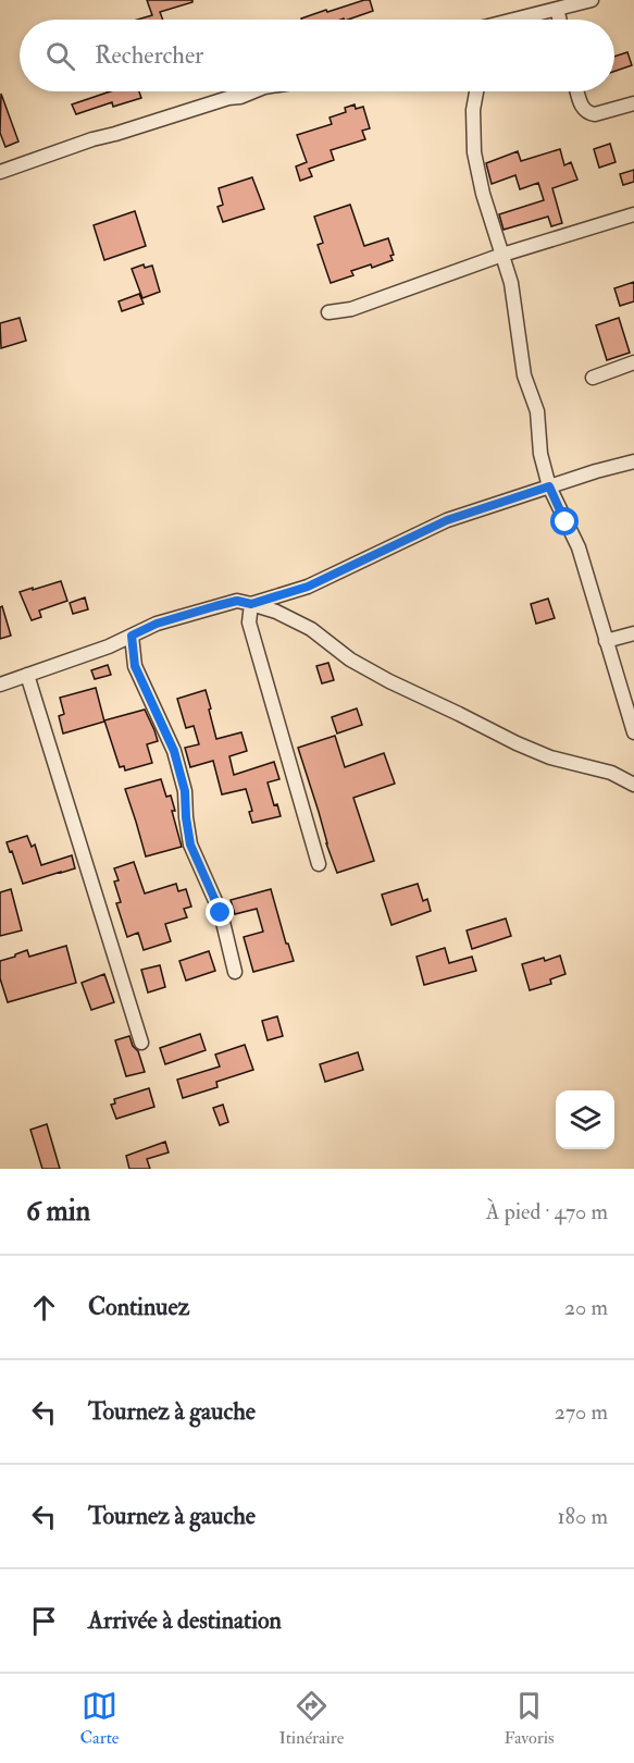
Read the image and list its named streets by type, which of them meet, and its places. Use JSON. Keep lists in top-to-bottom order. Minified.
{"page":{"search":"Rechercher","heading":["6 min","À pied · 470 m"],"list":[["Continuez","20 m"],["Tournez à gauche","270 m"],["Tournez à gauche","180 m"],"Arrivée à destination"],"nav":["Carte","Itinéraire","Favoris"]}}
